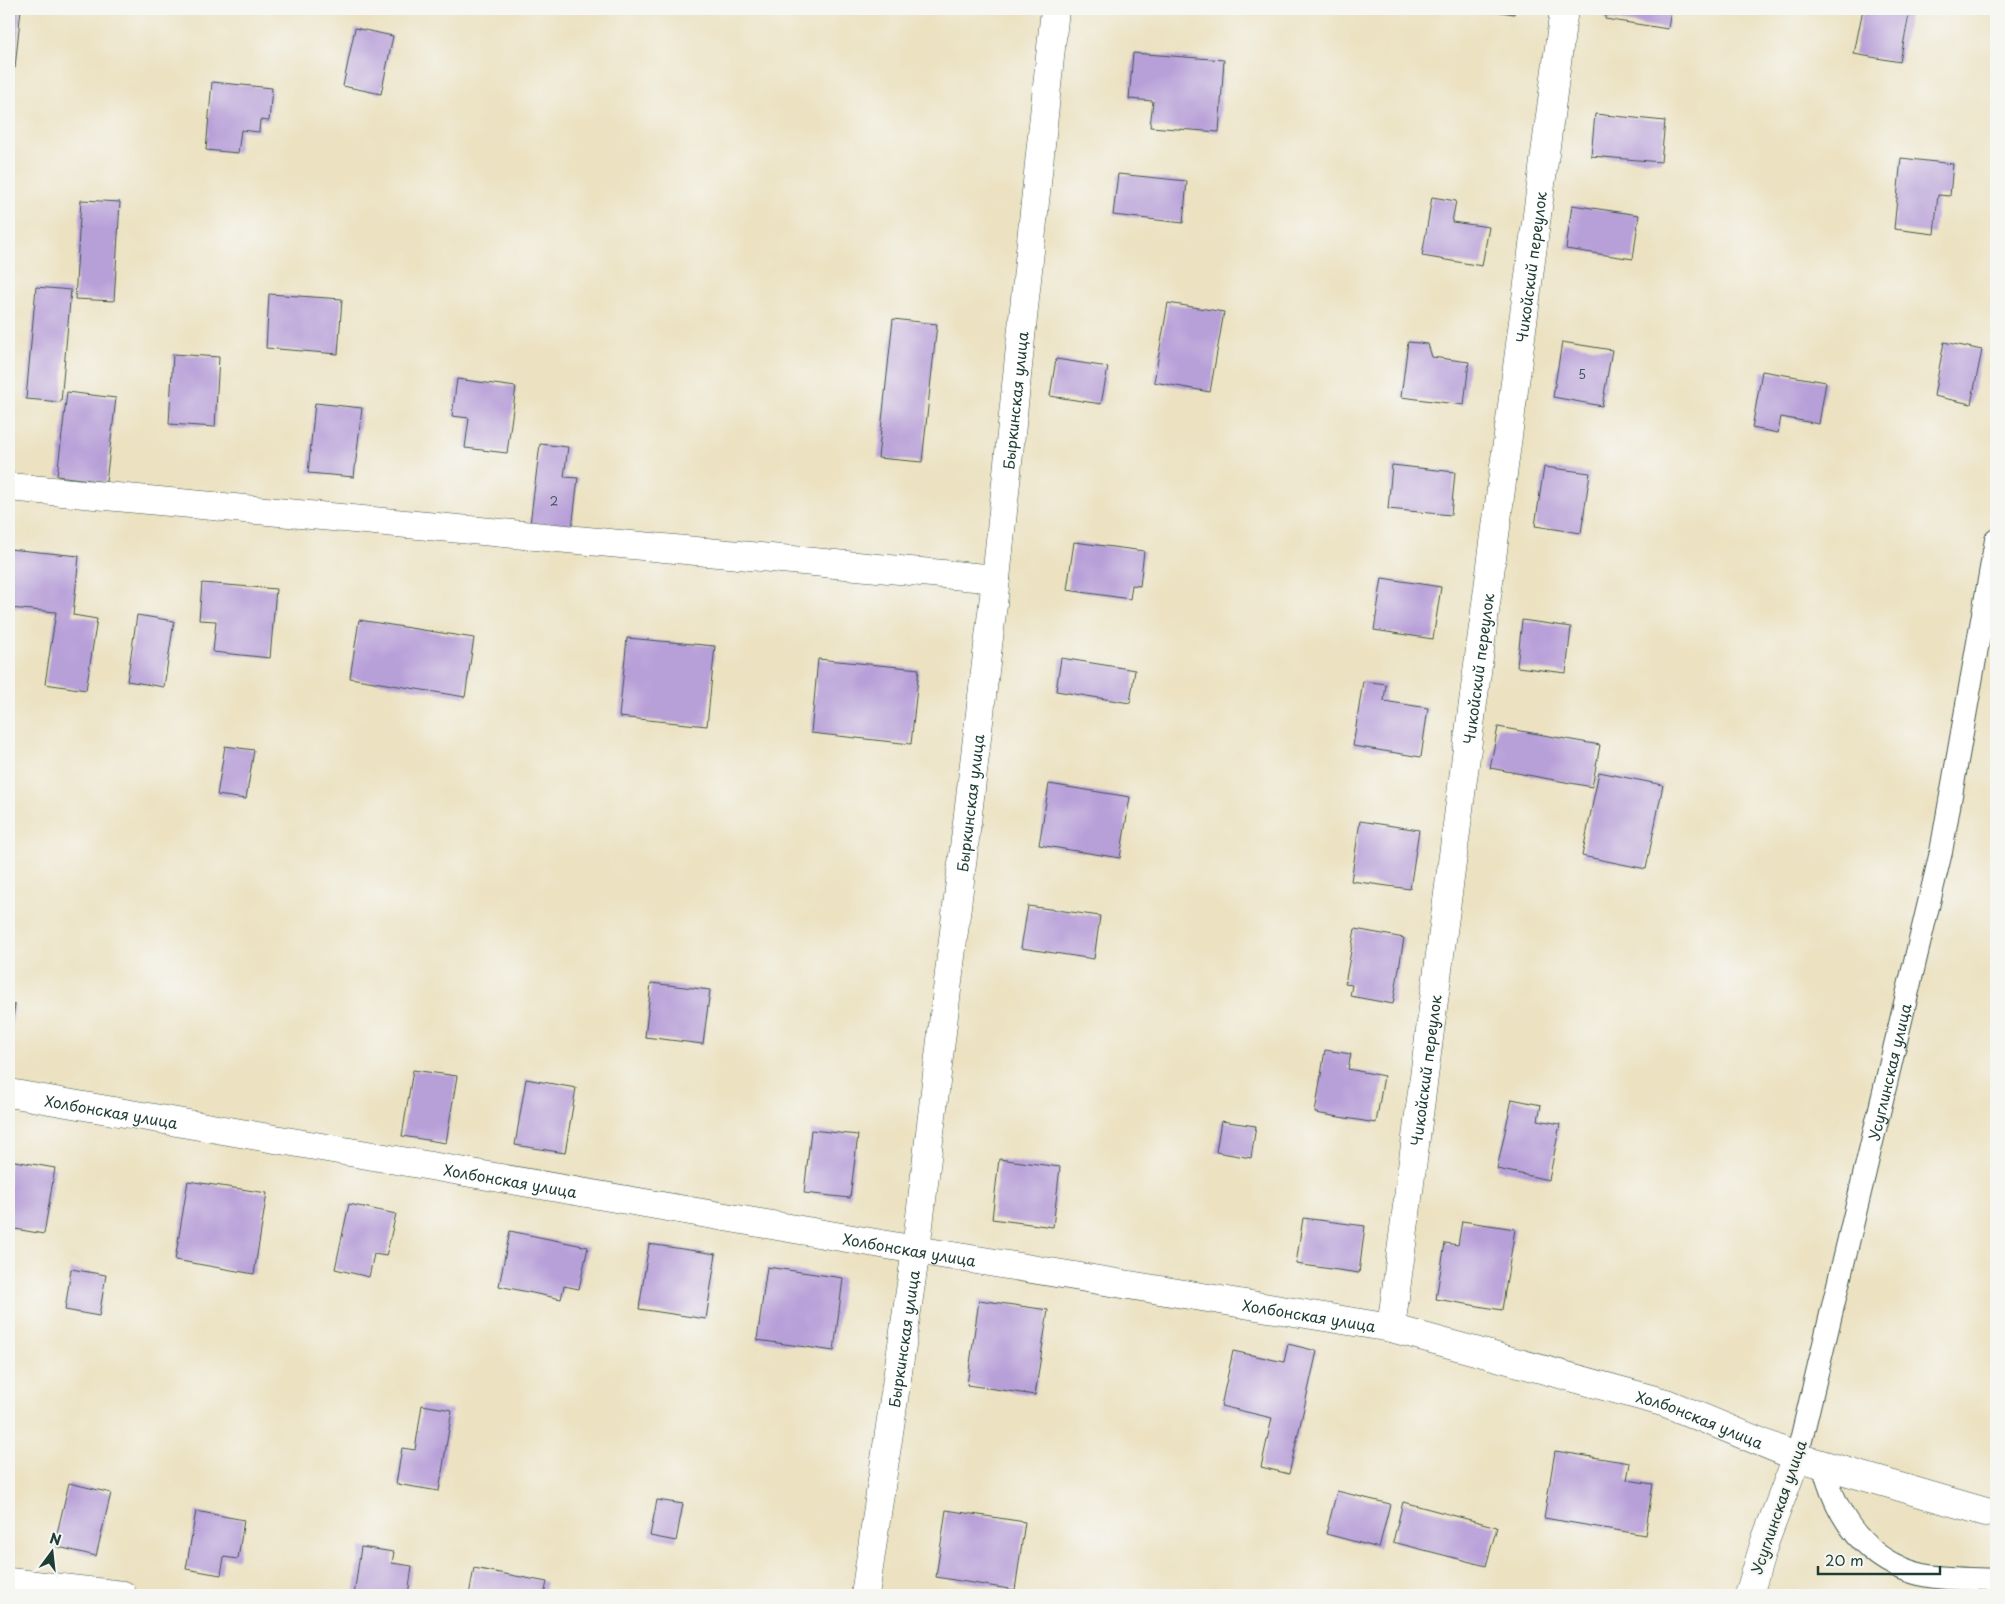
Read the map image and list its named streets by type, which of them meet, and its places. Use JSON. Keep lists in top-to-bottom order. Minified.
{"streets":{"street":["Чикойский переулок","Быркинская улица","Усуглинская улица","Холбонская улица"]},"crossings":[["Чикойский переулок","Холбонская улица"],["Быркинская улица","Холбонская улица"],["Усуглинская улица","Холбонская улица"]],"house_numbers":["5","2"],"scale_bar":"20 m","north":"top"}
